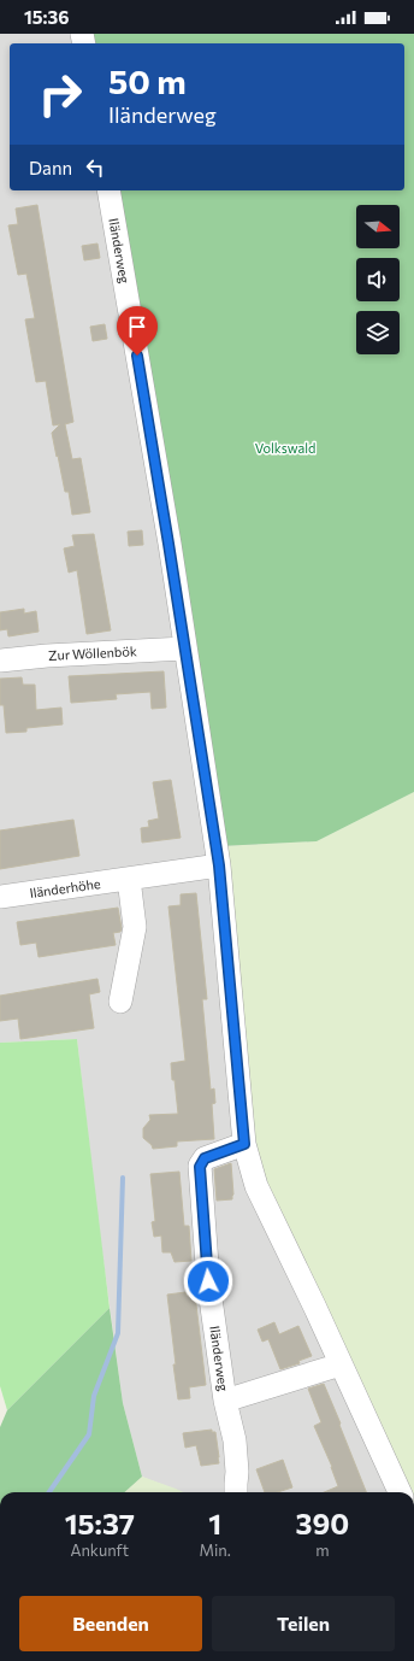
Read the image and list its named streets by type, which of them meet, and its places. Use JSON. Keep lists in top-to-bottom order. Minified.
{"streets":{"street":["Iländerweg","Zur Wöllenbök","Iländerhöhe"]},"crossings":[["Iländerweg","Zur Wöllenbök"],["Iländerweg","Iländerhöhe"]],"parks":["Volkswald"],"north":"right","page":{"status":"15:36","turn":["50 m","Iländerweg"],"then":"Dann","eta":["15:37","Ankunft","1","Min.","390","m"],"buttons":["Beenden","Teilen"]}}
